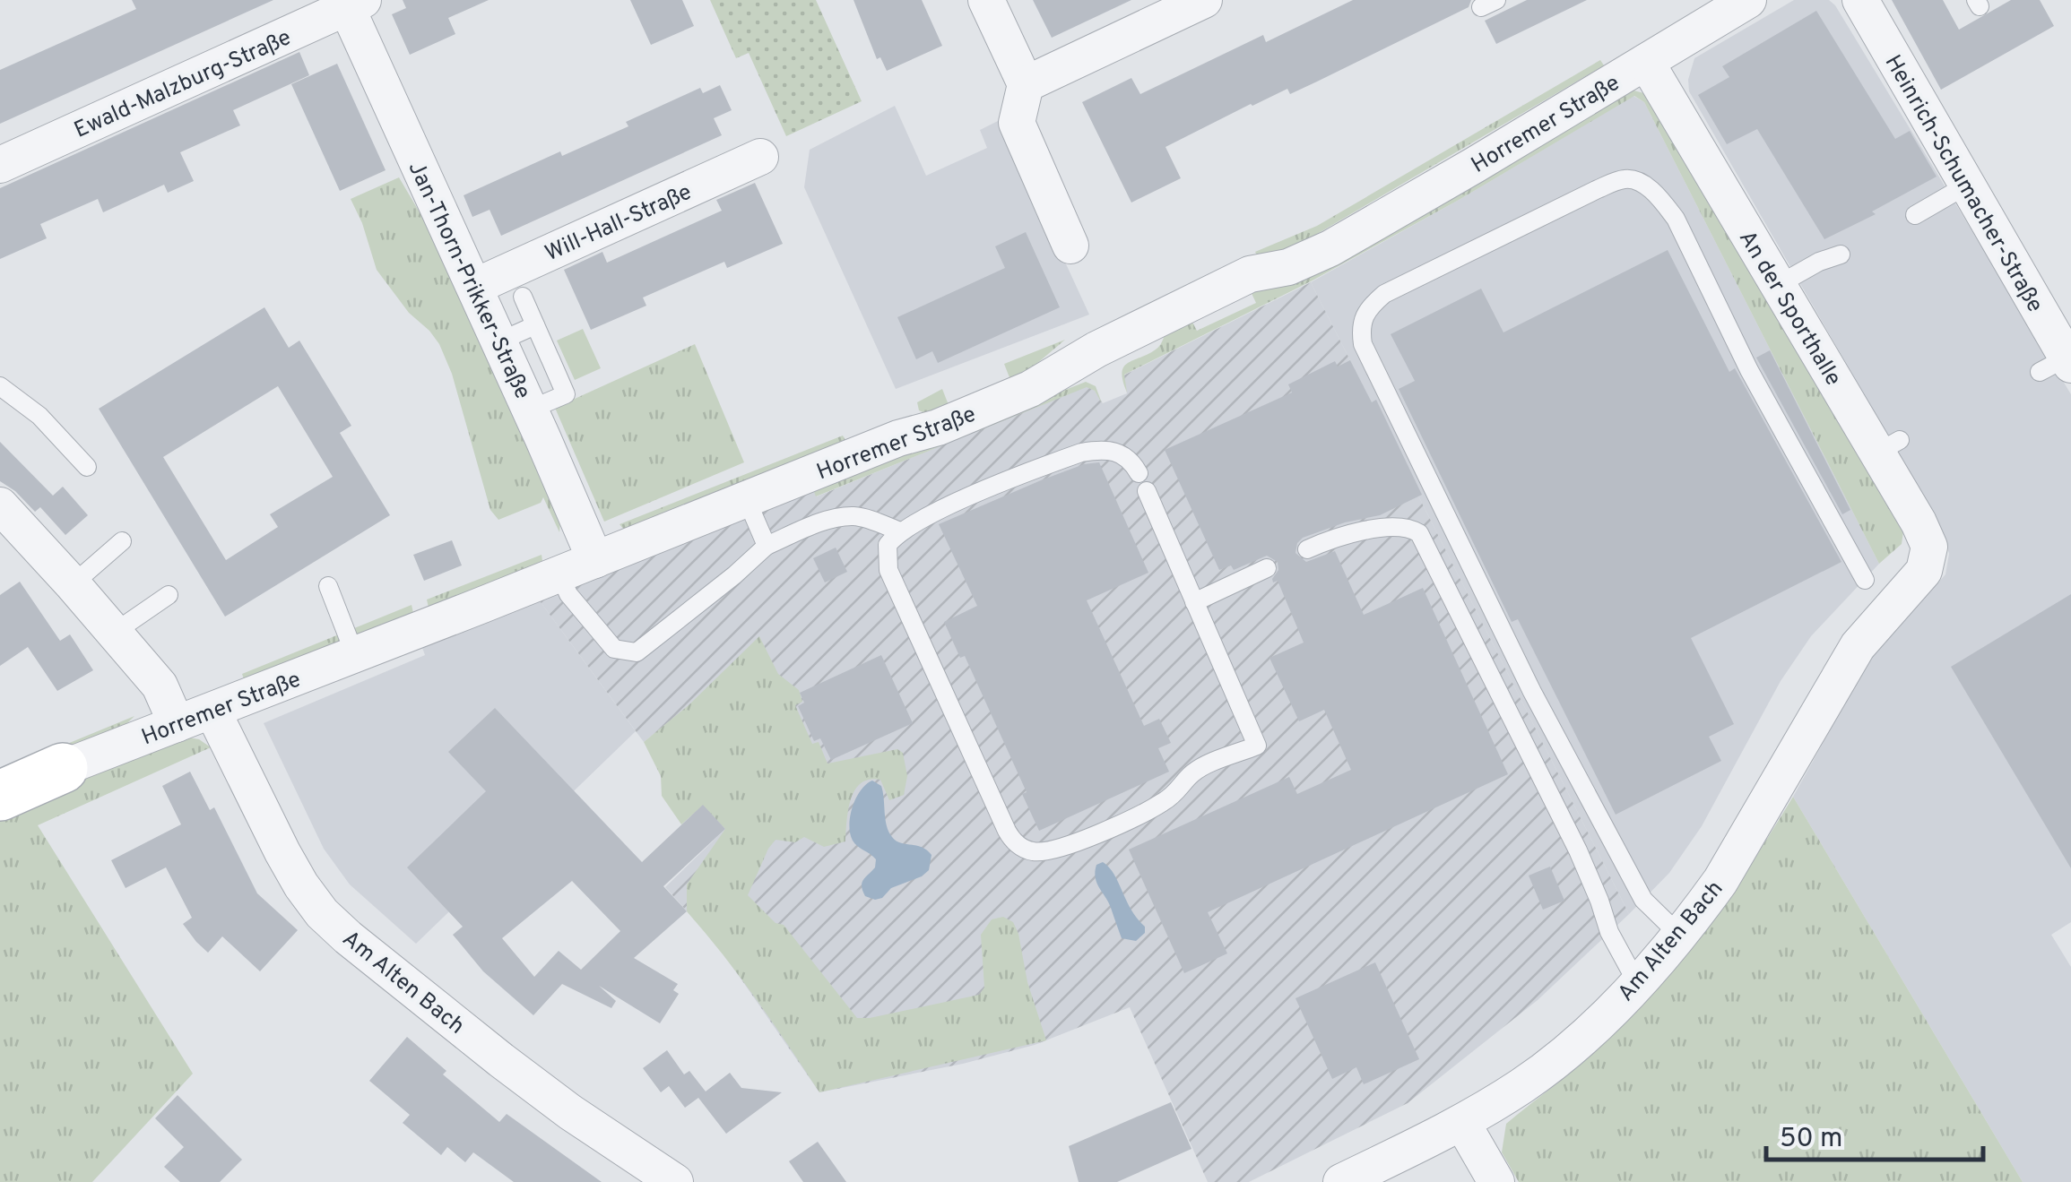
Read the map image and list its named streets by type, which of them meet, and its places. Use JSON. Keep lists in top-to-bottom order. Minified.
{"streets":{"main road":["Horremer Straße"],"street":["Ewald-Malzburg-Straße","Heinrich-Schumacher-Straße","Will-Hall-Straße","Jan-Thorn-Prikker-Straße","An der Sporthalle","Am Alten Bach"]},"crossings":[["Ewald-Malzburg-Straße","Jan-Thorn-Prikker-Straße"],["Horremer Straße","Jan-Thorn-Prikker-Straße"],["Horremer Straße","An der Sporthalle"],["Horremer Straße","Am Alten Bach"],["Will-Hall-Straße","Jan-Thorn-Prikker-Straße"],["An der Sporthalle","Am Alten Bach"]],"scale_bar":"50 m"}
